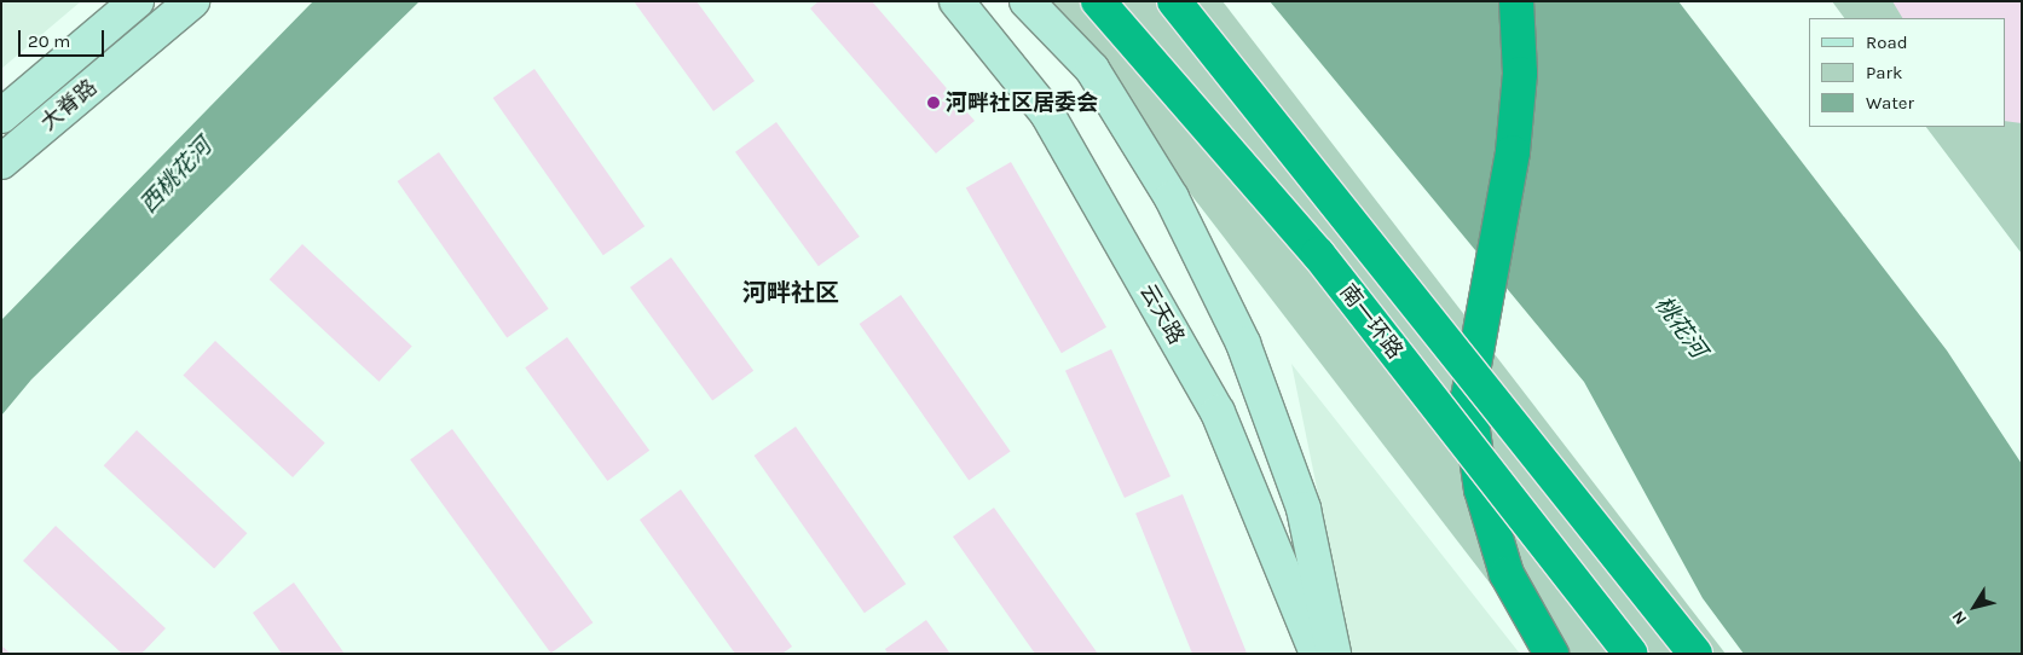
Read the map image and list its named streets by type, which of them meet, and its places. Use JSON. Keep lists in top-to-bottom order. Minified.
{"streets":{"highway":["南一环路"],"main road":["大脊路","云天路"]},"districts":["河畔社区"],"water":["西桃花河","桃花河"],"places":["河畔社区居委会"],"legend":["Road","Park","Water"],"scale_bar":"20 m","north":"bottom left"}
